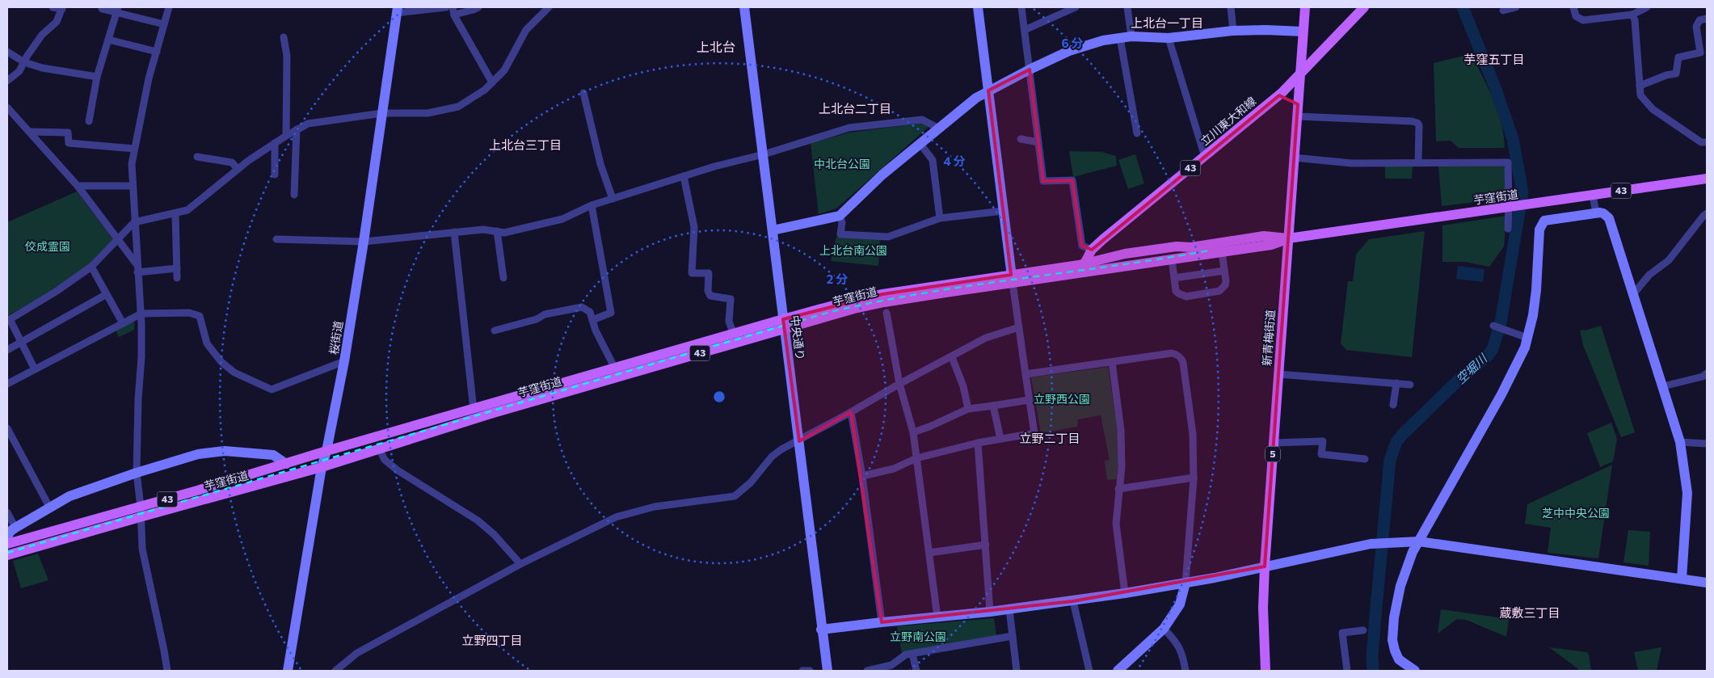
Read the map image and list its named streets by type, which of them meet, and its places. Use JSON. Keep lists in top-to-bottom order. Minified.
{"streets":{"main road":["立川東大和線","43","芋窪街道","新青梅街道","5"],"street":["桜街道","中央通り"]},"crossings":[["立川東大和線","芋窪街道"],["立川東大和線","新青梅街道"],["芋窪街道","桜街道"],["芋窪街道","中央通り"],["芋窪街道","新青梅街道"]],"districts":["上北台一丁目","上北台","芋窪五丁目","上北台二丁目","上北台三丁目","立野二丁目","蔵敷三丁目","立野四丁目"],"water":["空堀川"],"parks":["中北台公園","佼成霊園","上北台南公園","立野西公園","芝中中央公園","立野南公園"],"rings":["6 分","4 分","2 分"]}
